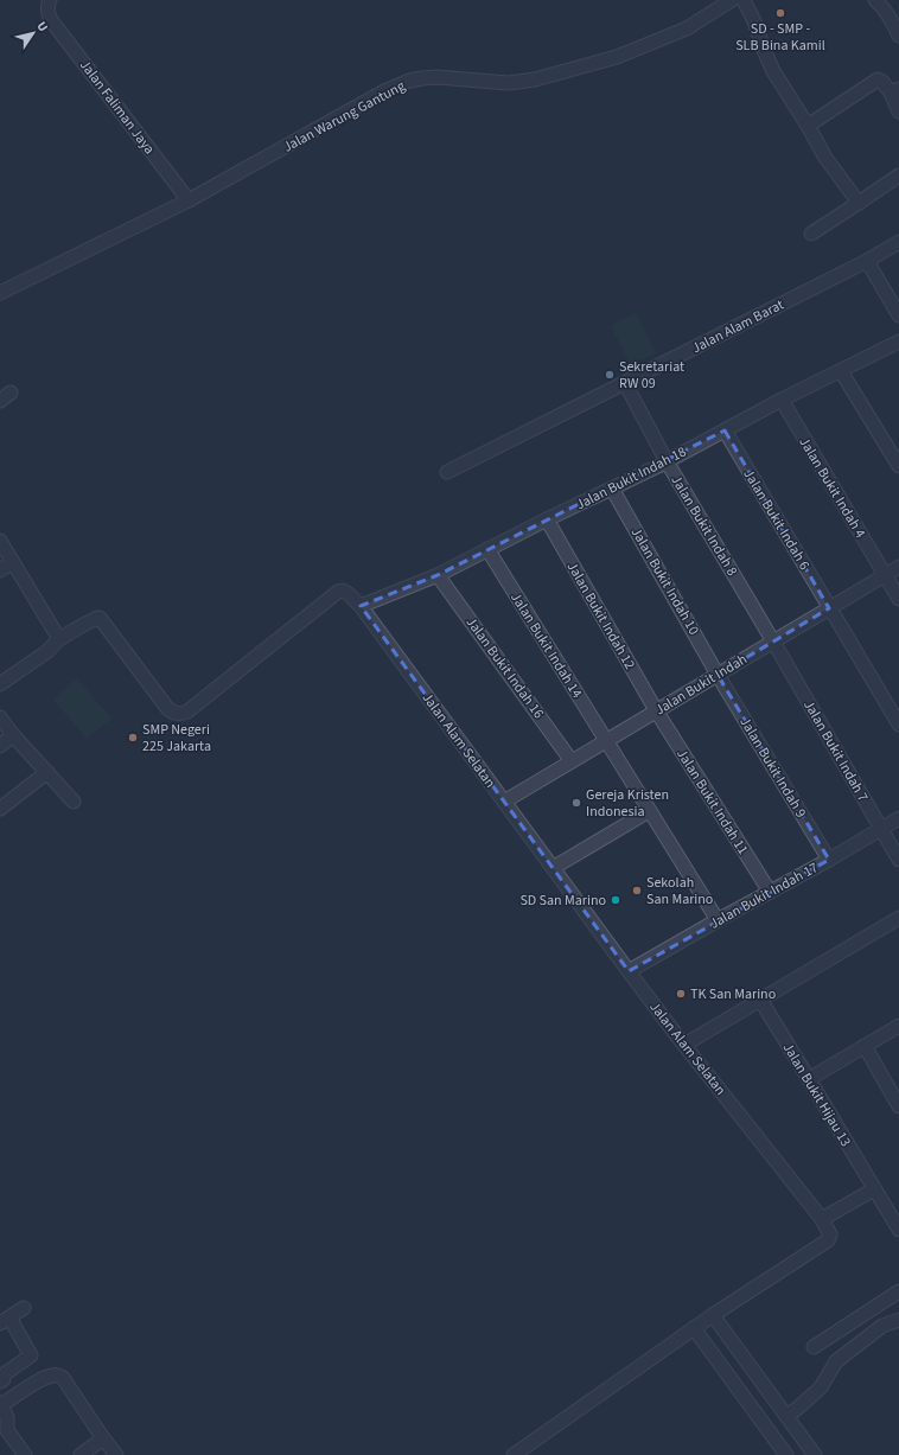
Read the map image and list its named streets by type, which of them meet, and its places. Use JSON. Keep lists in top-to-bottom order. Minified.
{"streets":{"street":["Jalan Faliman Jaya","Jalan Warung Gantung","Jalan Alam Barat","Jalan Bukit Indah 18","Jalan Bukit Indah 4","Jalan Bukit Indah 6","Jalan Bukit Indah 8","Jalan Bukit Indah 10","Jalan Bukit Indah 12","Jalan Bukit Indah 14","Jalan Bukit Indah 16","Jalan Bukit Indah","Jalan Alam Selatan","Jalan Bukit Indah 7","Jalan Bukit Indah 9","Jalan Bukit Indah 11","Jalan Bukit Indah 17","Jalan Bukit Hijau 13"]},"crossings":[["Jalan Faliman Jaya","Jalan Warung Gantung"],["Jalan Alam Barat","Jalan Bukit Indah 8"],["Jalan Bukit Indah 18","Jalan Bukit Indah 4"],["Jalan Bukit Indah 18","Jalan Bukit Indah 6"],["Jalan Bukit Indah 18","Jalan Bukit Indah 8"],["Jalan Bukit Indah 18","Jalan Bukit Indah 10"],["Jalan Bukit Indah 18","Jalan Bukit Indah 12"],["Jalan Bukit Indah 18","Jalan Bukit Indah 14"],["Jalan Bukit Indah 18","Jalan Bukit Indah 16"],["Jalan Bukit Indah 18","Jalan Alam Selatan"],["Jalan Bukit Indah 4","Jalan Bukit Indah"],["Jalan Bukit Indah 6","Jalan Bukit Indah"],["Jalan Bukit Indah 8","Jalan Bukit Indah"],["Jalan Bukit Indah 8","Jalan Bukit Indah 7"],["Jalan Bukit Indah 10","Jalan Bukit Indah"],["Jalan Bukit Indah 10","Jalan Bukit Indah 9"],["Jalan Bukit Indah 12","Jalan Bukit Indah"],["Jalan Bukit Indah 12","Jalan Bukit Indah 11"],["Jalan Bukit Indah 14","Jalan Bukit Indah"],["Jalan Bukit Indah 14","Jalan Bukit Indah 17"],["Jalan Bukit Indah 16","Jalan Bukit Indah"],["Jalan Bukit Indah","Jalan Alam Selatan"],["Jalan Bukit Indah","Jalan Bukit Indah 7"],["Jalan Bukit Indah","Jalan Bukit Indah 9"],["Jalan Bukit Indah","Jalan Bukit Indah 11"],["Jalan Alam Selatan","Jalan Bukit Indah 17"],["Jalan Bukit Indah 7","Jalan Bukit Indah 17"],["Jalan Bukit Indah 9","Jalan Bukit Indah 17"],["Jalan Bukit Indah 11","Jalan Bukit Indah 17"]],"places":["SD - SMP - SLB Bina Kamil","Sekretariat RW 09","SMP Negeri 225 Jakarta","Gereja Kristen Indonesia","Sekolah San Marino","SD San Marino","TK San Marino"],"north":"top right"}
